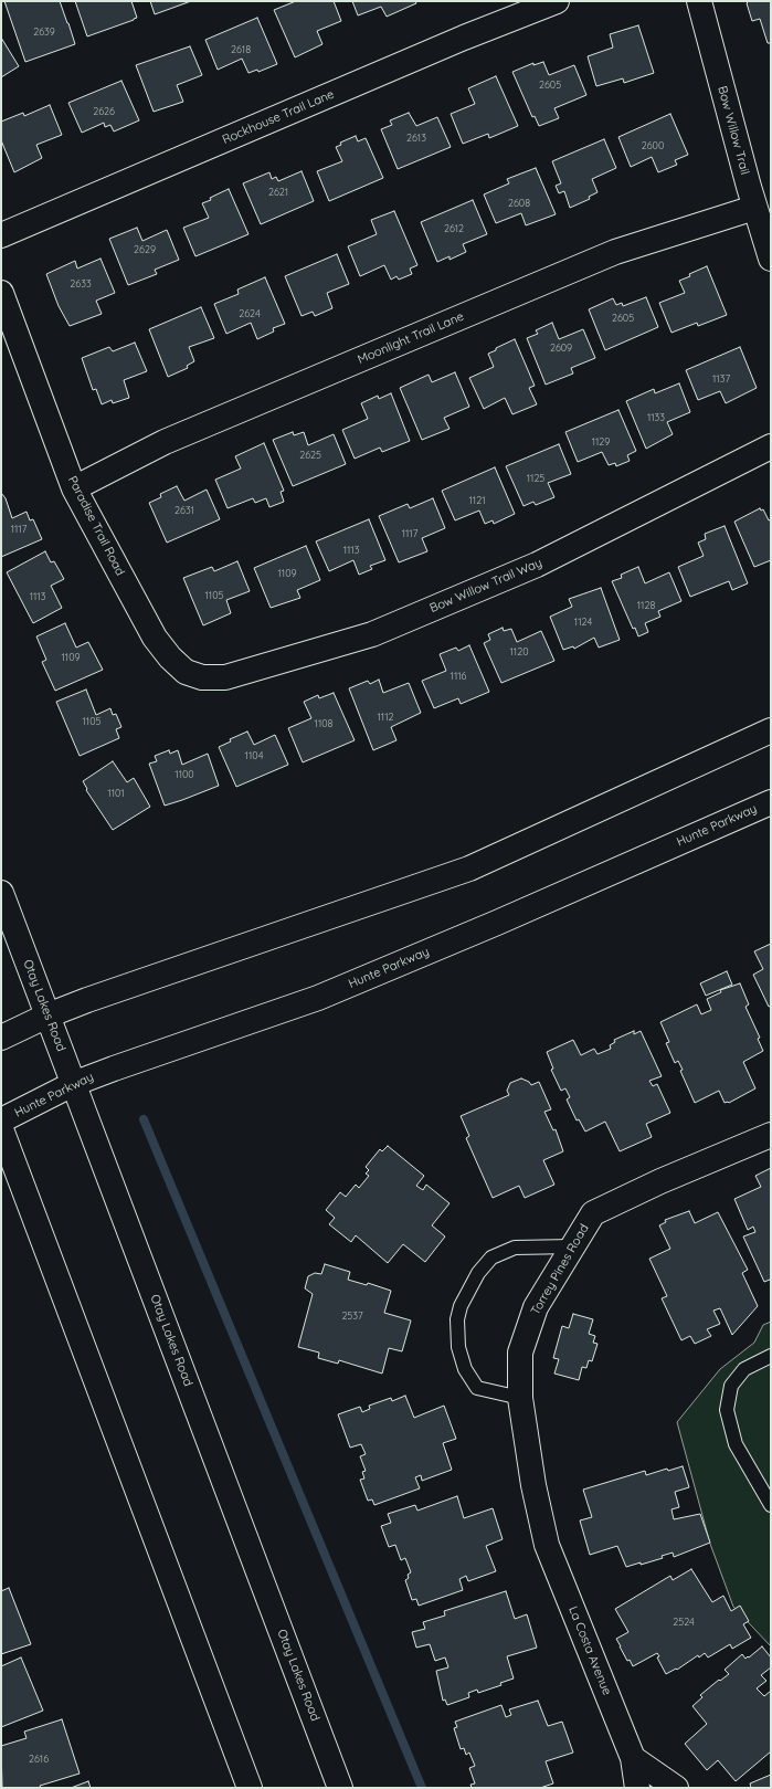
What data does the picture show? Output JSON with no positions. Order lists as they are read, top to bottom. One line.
{"streets":{"street":["Rockhouse Trail Lane","Bow Willow Trail","Moonlight Trail Lane","Paradise Trail Road","Bow Willow Trail Way","Hunte Parkway","Otay Lakes Road","Torrey Pines Road","La Costa Avenue"]},"crossings":[["Bow Willow Trail","Moonlight Trail Lane"],["Moonlight Trail Lane","Paradise Trail Road"],["Paradise Trail Road","Bow Willow Trail Way"],["Hunte Parkway","Otay Lakes Road"],["Torrey Pines Road","La Costa Avenue"]],"house_numbers":["2639","2618","2605","2626","2613","2600","2621","2608","2612","2629","2633","2624","2605","2609","1137","1133","1129","2625","1125","1121","2631","1117","1117","1113","1109","1105","1113","1128","1124","1120","1109","1116","1112","1105","1108","1104","1100","1101","2537","2524","2616"]}
